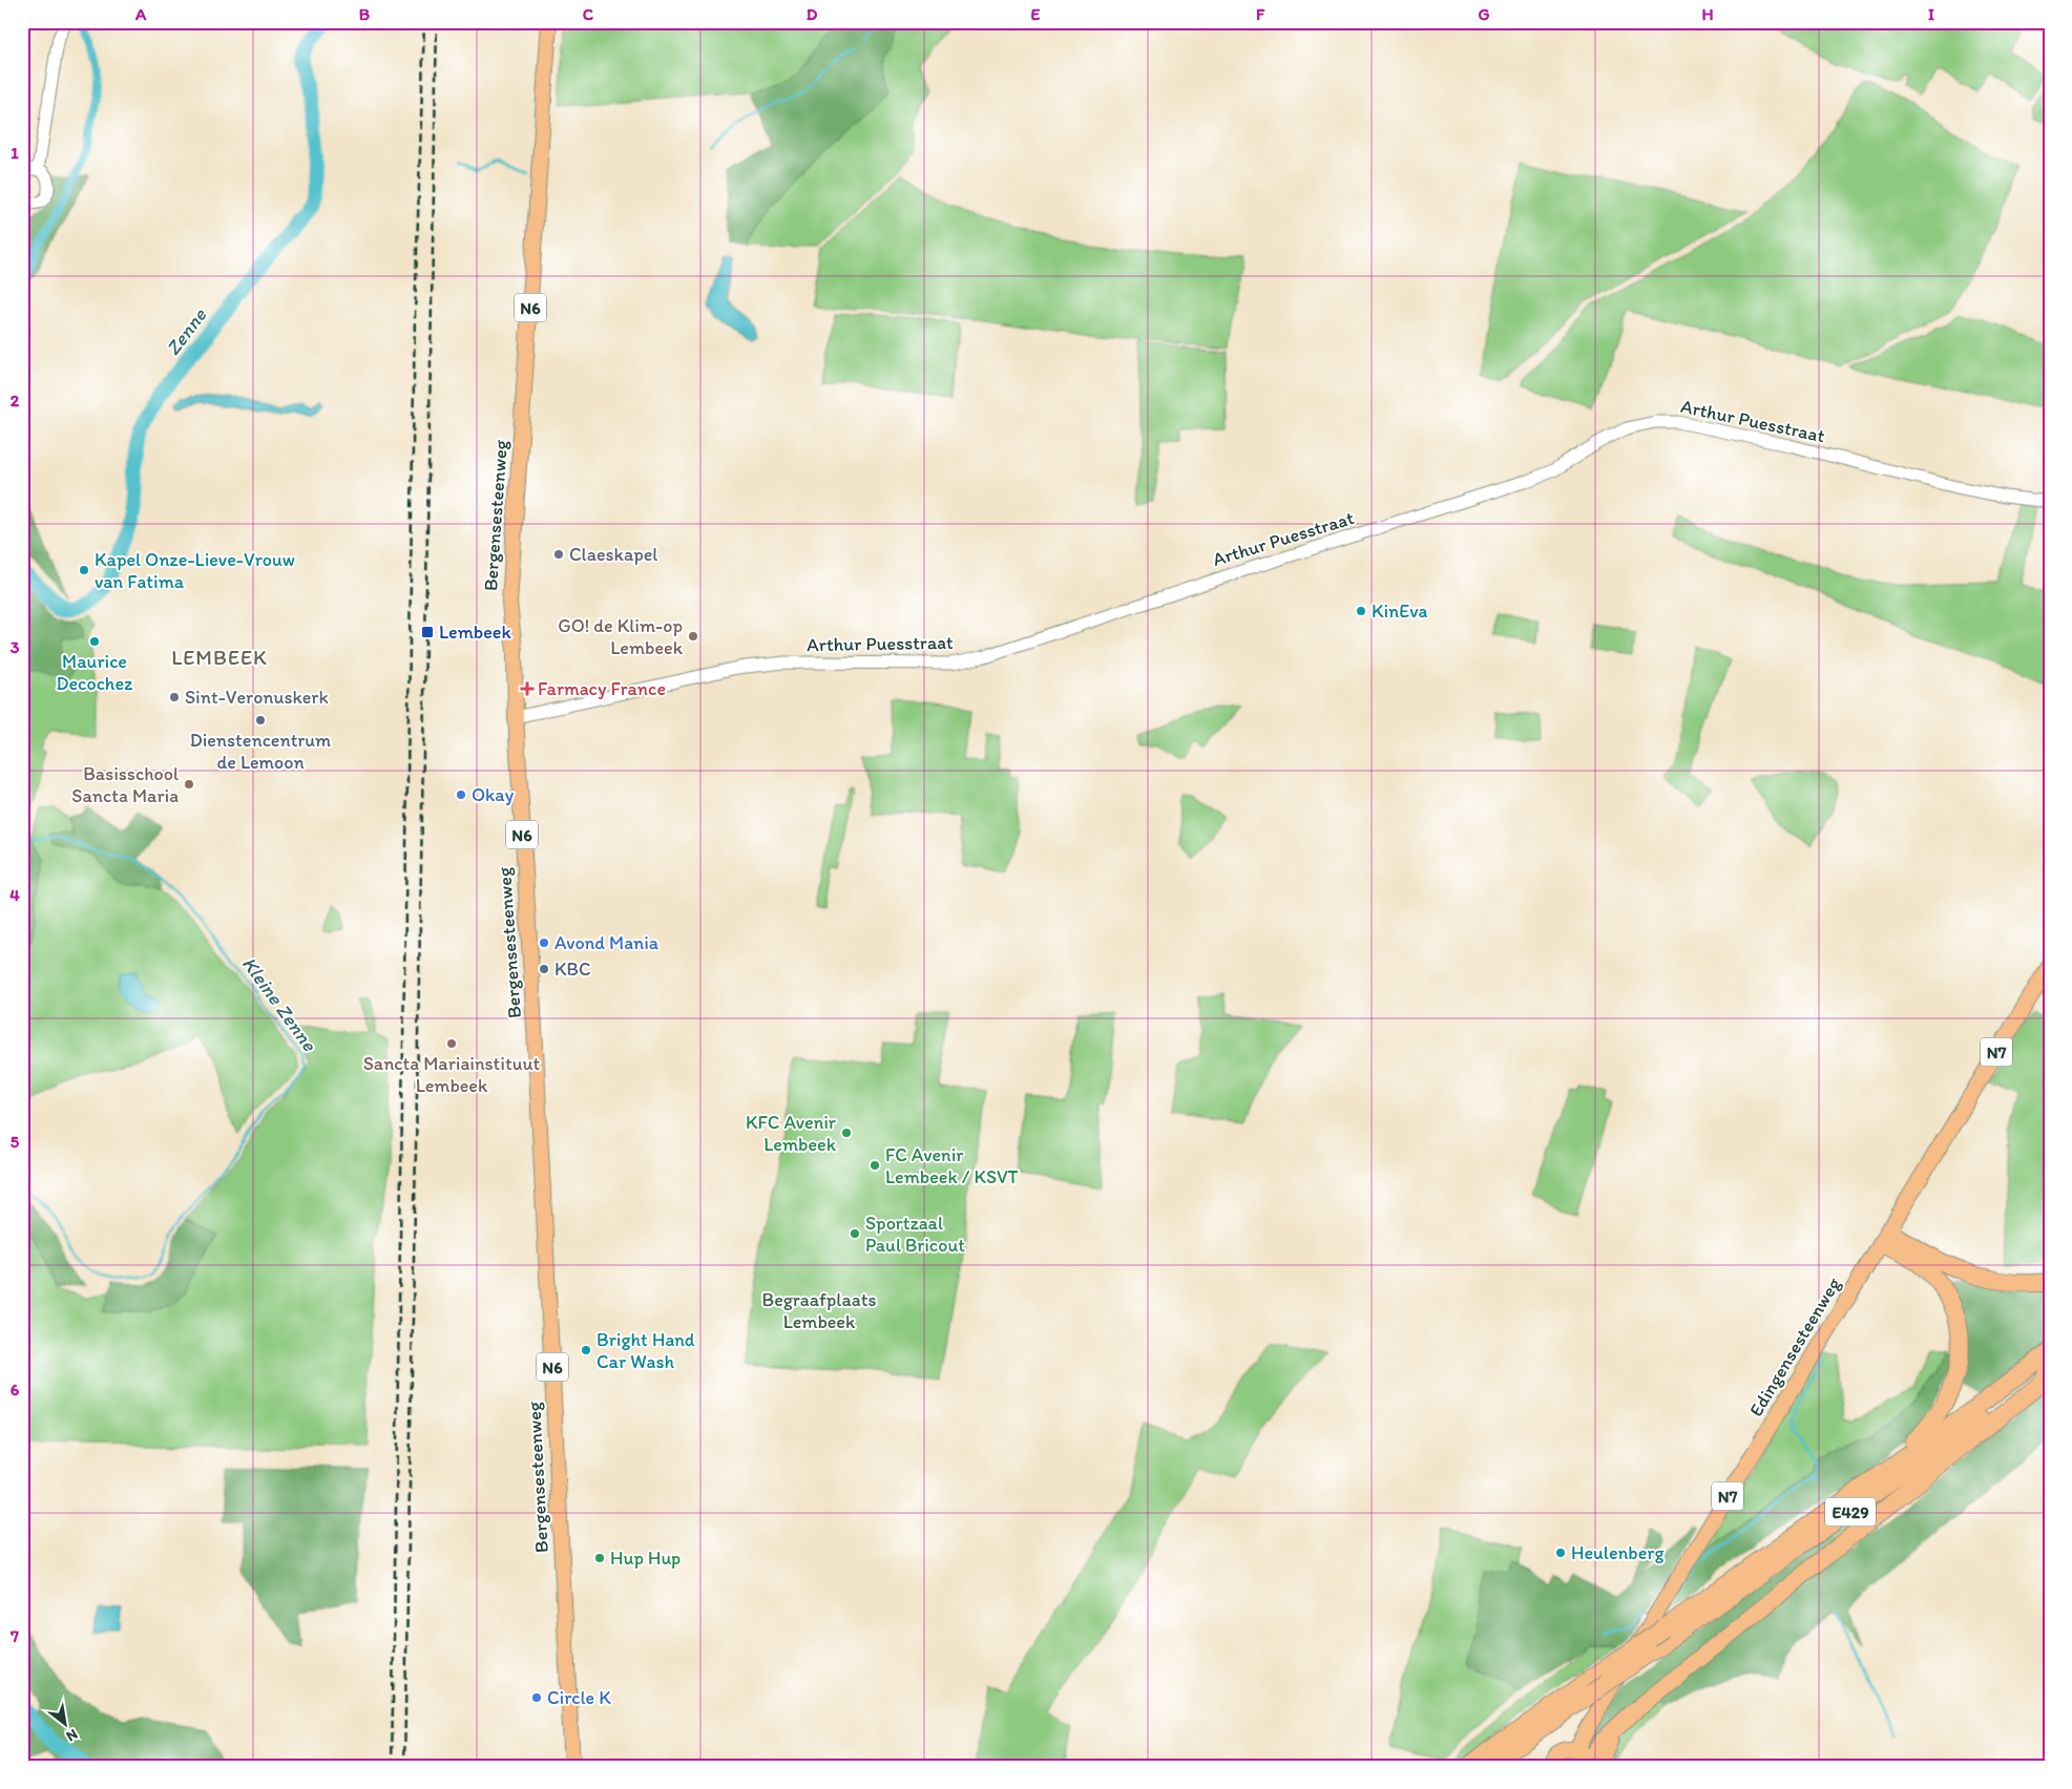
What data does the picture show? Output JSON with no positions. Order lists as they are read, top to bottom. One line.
{"streets":{"highway":["E429"],"main road":["N6","Bergensesteenweg","N7","Edingensesteenweg"],"street":["Arthur Puesstraat"]},"crossings":[["Arthur Puesstraat","Bergensesteenweg"]],"districts":["LEMBEEK"],"water":["Zenne","Kleine Zenne"],"parks":["Begraafplaats Lembeek"],"places":{"other":["Claeskapel","Kapel Onze-Lieve-Vrouw van Fatima","KinEva","GO! de Klim-op Lembeek","Maurice Decochez","Sint-Veronuskerk","Dienstencentrum de Lemoon","Basisschool Sancta Maria","Okay","Avond Mania","KBC","Sancta Mariainstituut Lembeek","KFC Avenir Lembeek","FC Avenir Lembeek / KSVT","Sportzaal Paul Bricout","Bright Hand Car Wash","Heulenberg","Hup Hup","Circle K"],"transit":["Lembeek"],"health":["Farmacy France"]},"north":"bottom right","grid":{"columns":["A","B","C","D","E","F","G","H","I"],"rows":["1","2","3","4","5","6","7"]}}
